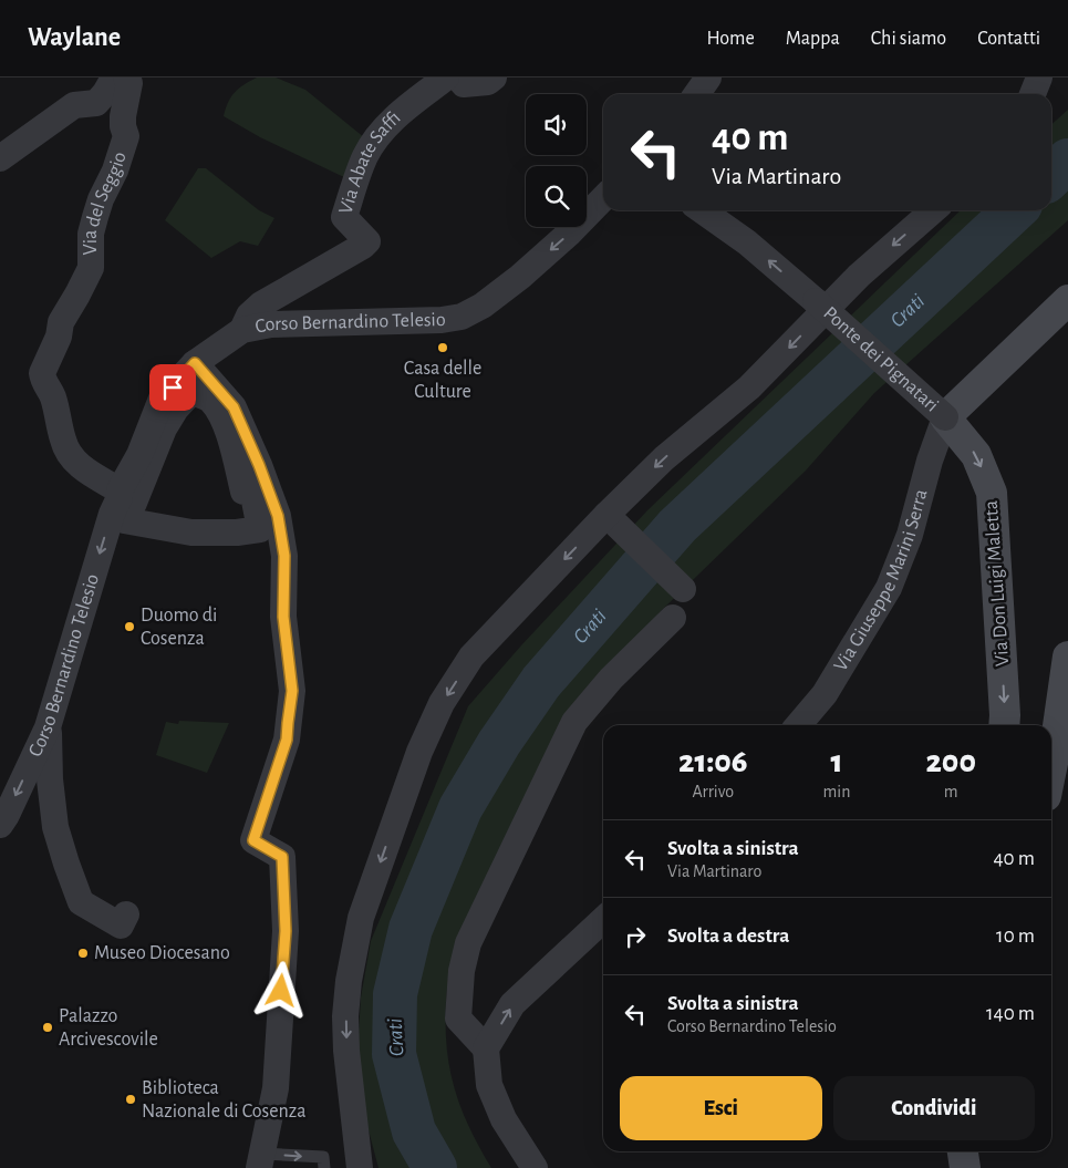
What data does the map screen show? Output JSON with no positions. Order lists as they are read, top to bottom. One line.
{"streets":{"street":["Via Abate Saffi","Via del Seggio","Corso Bernardino Telesio","Ponte dei Pignatari","Via Giuseppe Marini Serra","Via Don Luigi Maletta"]},"crossings":[["Via Abate Saffi","Corso Bernardino Telesio"],["Via del Seggio","Corso Bernardino Telesio"],["Ponte dei Pignatari","Via Giuseppe Marini Serra"],["Ponte dei Pignatari","Via Don Luigi Maletta"],["Via Giuseppe Marini Serra","Via Don Luigi Maletta"]],"one_way":["Corso Bernardino Telesio","Ponte dei Pignatari","Via Don Luigi Maletta"],"water":["Crati"],"places":["Casa delle Culture","Duomo di Cosenza","Museo Diocesano","Palazzo Arcivescovile","Biblioteca Nazionale di Cosenza"],"page":{"header":"Waylane","nav":["Home","Mappa","Chi siamo","Contatti"],"turn":["40 m","Via Martinaro"],"eta":["21:06","Arrivo","1","min","200","m"],"list":[{"name":"Svolta a sinistra","note":"Via Martinaro","value":"40 m"},{"name":"Svolta a destra","value":"10 m"},{"name":"Svolta a sinistra","note":"Corso Bernardino Telesio","value":"140 m"}],"buttons":["Esci","Condividi"]}}
